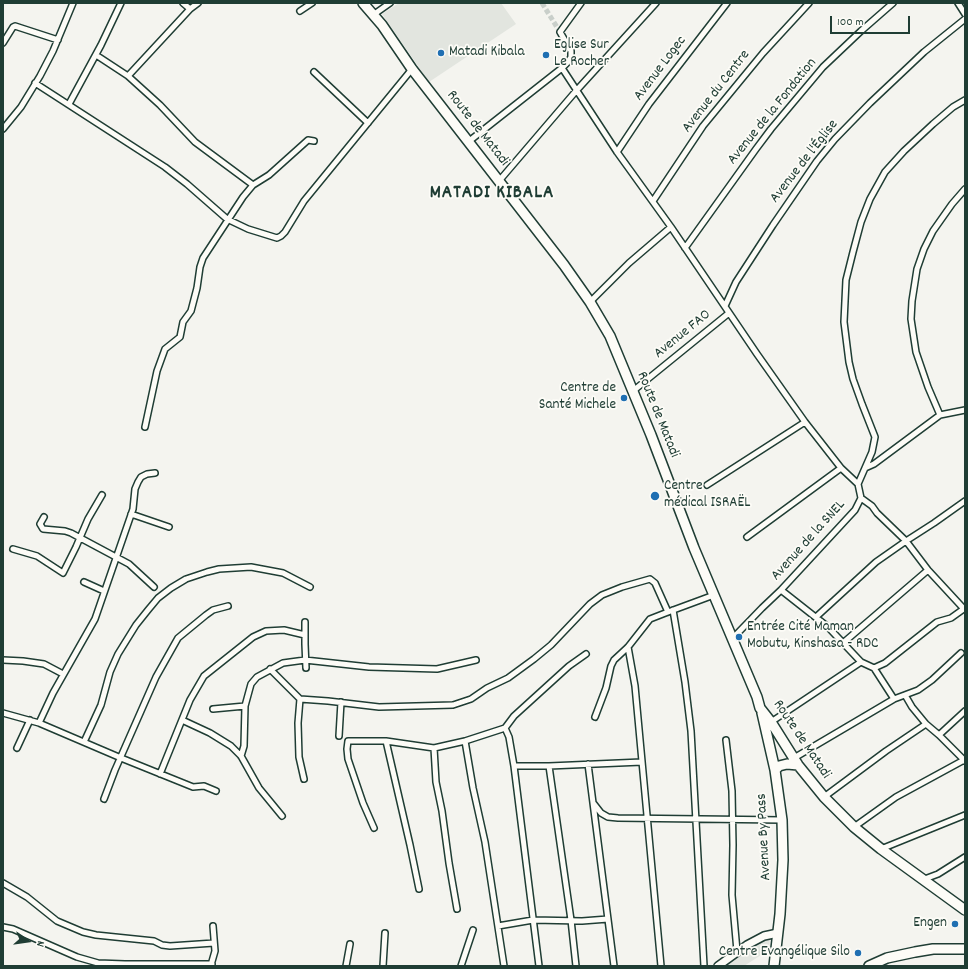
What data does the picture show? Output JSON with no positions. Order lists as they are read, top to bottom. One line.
{"streets":{"highway":["Route de Matadi","Avenue By Pass"],"street":["Avenue Logec","Avenue du Centre","Avenue de la Fondation","Avenue de l'Église","Avenue FAO","Avenue de la SNEL"]},"crossings":[["Route de Matadi","Avenue FAO"],["Route de Matadi","Avenue de la SNEL"],["Route de Matadi","Avenue By Pass"]],"districts":["MATADI KIBALA"],"places":["Matadi Kibala","Eglise Sur Le Rocher","Centre de Santé Michele","Centre médical ISRAËL","Entrée Cité Maman Mobutu, Kinshasa - RDC","Engen","Centre Evangélique Silo"],"scale_bar":"100 m","north":"right"}
